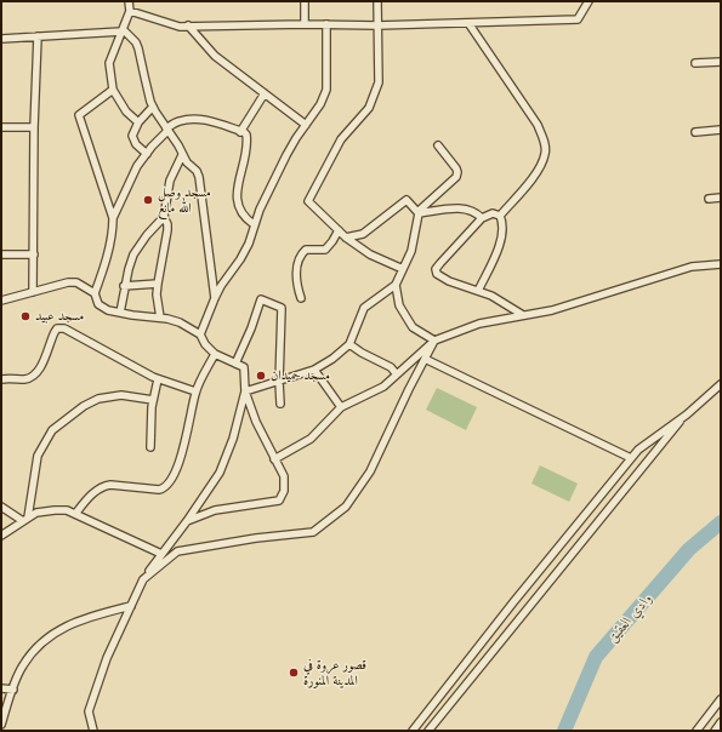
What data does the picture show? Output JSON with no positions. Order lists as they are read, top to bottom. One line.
{"water":["وادي العقيق"],"places":["مسجد وصل الله مانع","مسجد عبيد","مسجد حميدان","قصور عروة في المدينة المنورة"]}
